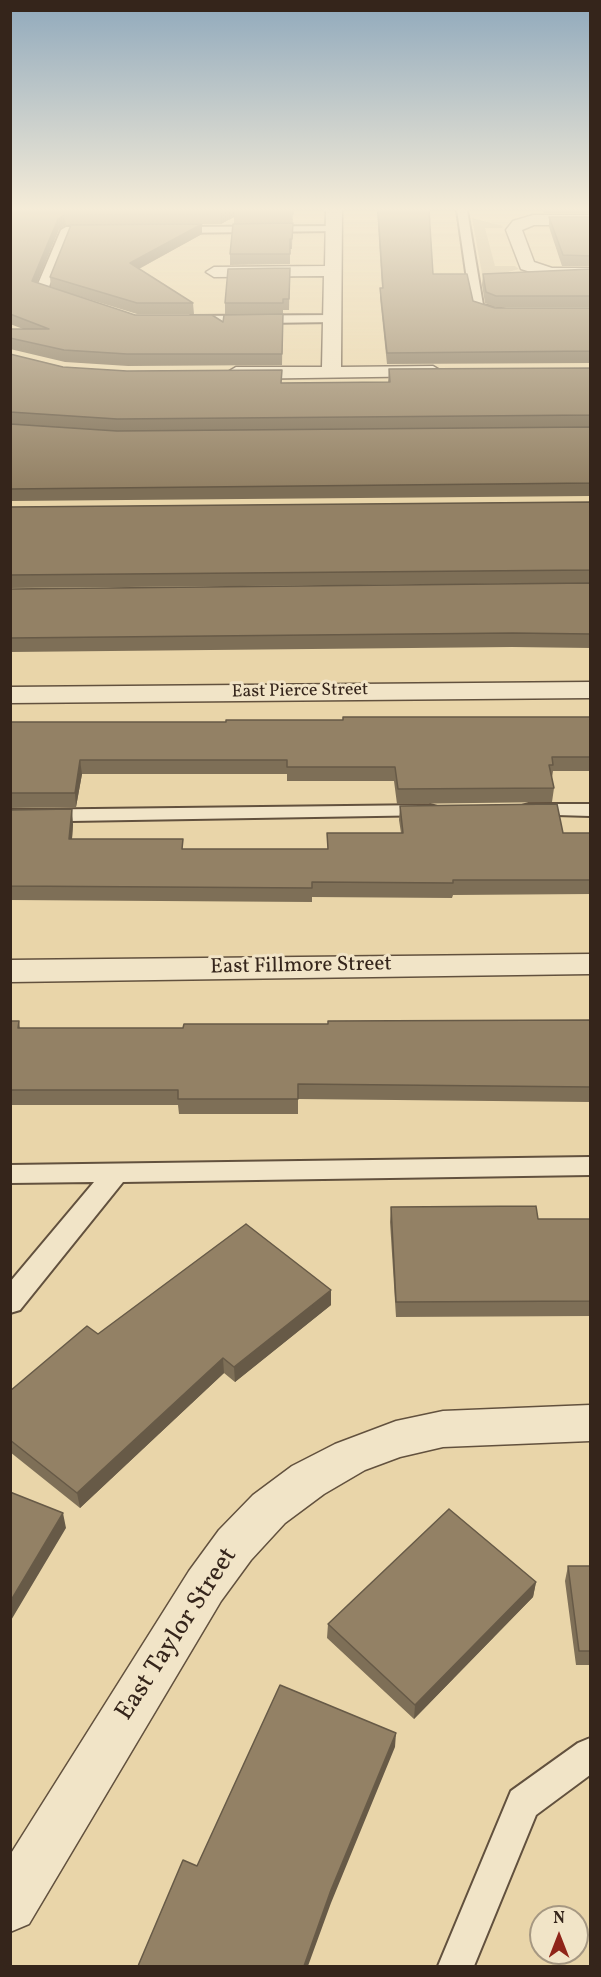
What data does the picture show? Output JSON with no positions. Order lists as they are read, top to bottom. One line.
{"streets":{"street":["East Pierce Street","East Fillmore Street","East Taylor Street"]},"north":"top"}
